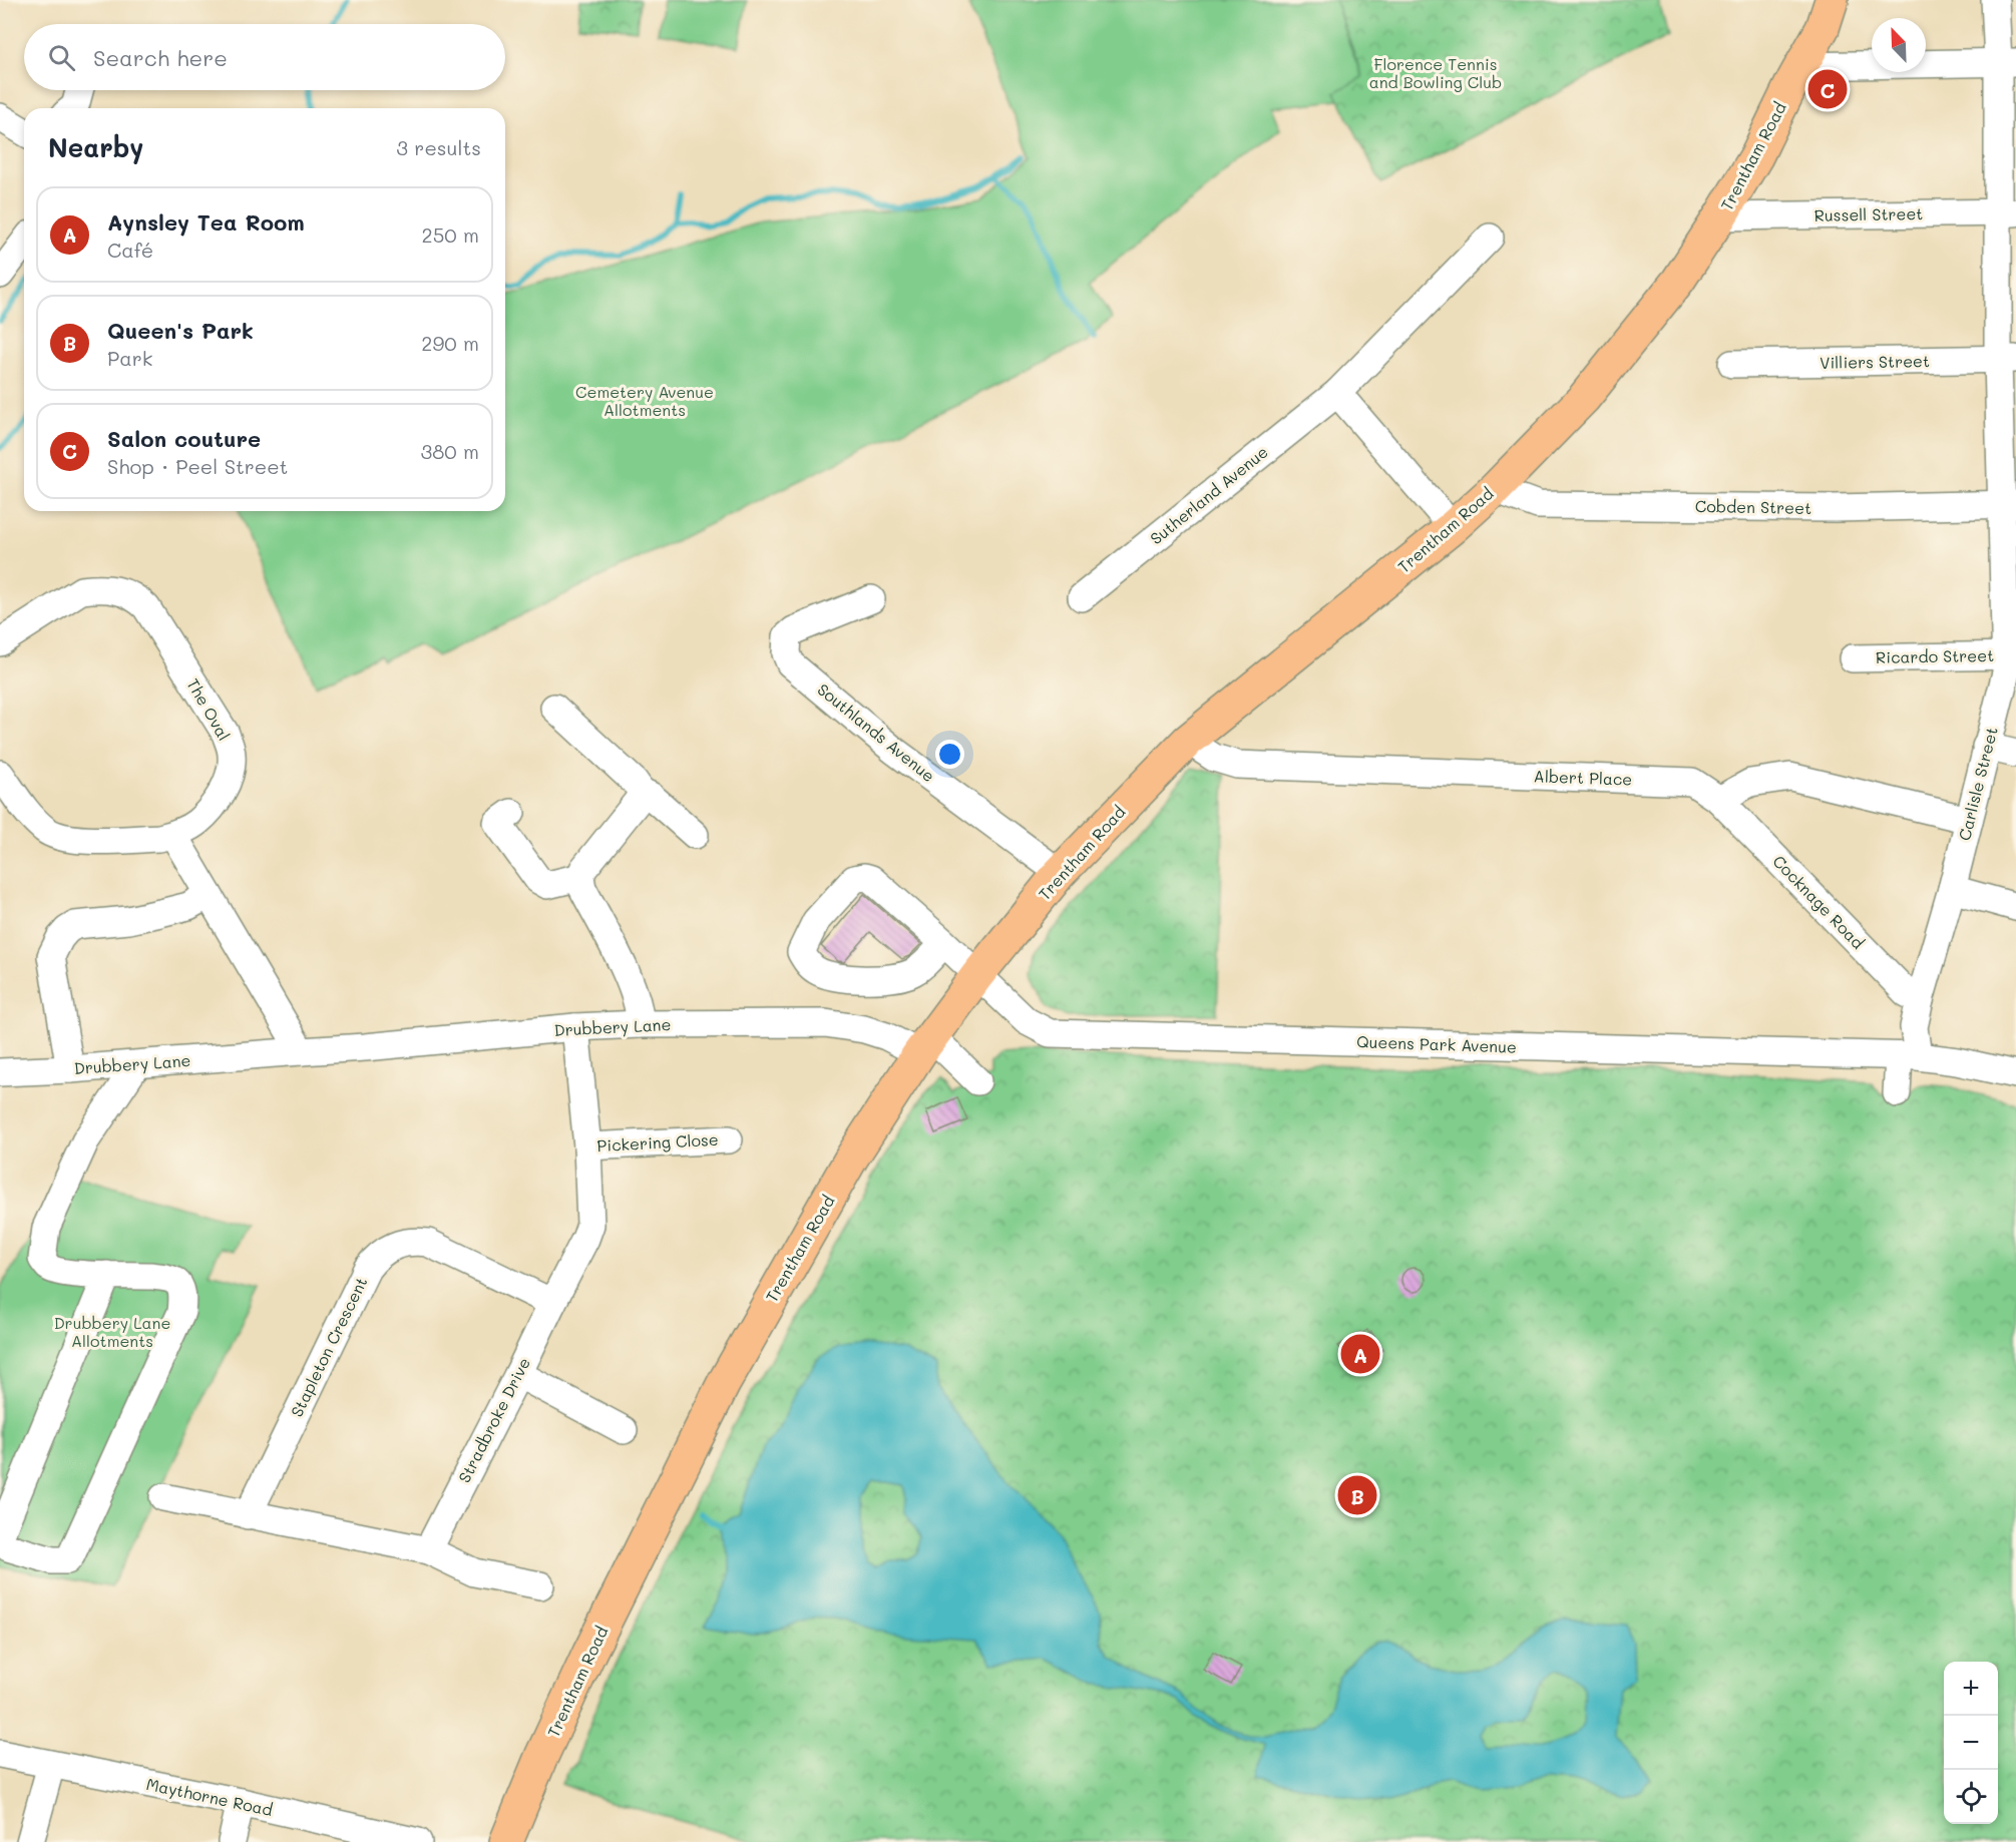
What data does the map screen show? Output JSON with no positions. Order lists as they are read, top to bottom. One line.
{"streets":{"main road":["Trentham Road"],"street":["Russell Street","Villiers Street","Sutherland Avenue","Cobden Street","Ricardo Street","The Oval","Southlands Avenue","Albert Place","Carlisle Street","Cocknage Road","Drubbery Lane","Queens Park Avenue","Pickering Close","Stapleton Crescent","Stradbroke Drive","Maythorne Road"]},"crossings":[["Trentham Road","Russell Street"],["Trentham Road","Cobden Street"],["Trentham Road","Southlands Avenue"],["Trentham Road","Albert Place"],["Trentham Road","Drubbery Lane"],["Trentham Road","Queens Park Avenue"],["Russell Street","Carlisle Street"],["Villiers Street","Carlisle Street"],["Cobden Street","Carlisle Street"],["Ricardo Street","Carlisle Street"],["Albert Place","Cocknage Road"],["Carlisle Street","Cocknage Road"],["Carlisle Street","Queens Park Avenue"],["Drubbery Lane","Stradbroke Drive"],["Pickering Close","Stradbroke Drive"],["Stapleton Crescent","Stradbroke Drive"]],"parks":["Florence Tennis and Bowling Club","Cemetery Avenue Allotments","Drubbery Lane Allotments"],"north":"top left","page":{"search":"Search here","pins":["C","A","B"],"heading":["Nearby","3 results"],"list":[{"mark":"A","name":"Aynsley Tea Room","note":"Café","value":"250 m"},{"mark":"B","name":"Queen's Park","note":"Park","value":"290 m"},{"mark":"C","name":"Salon couture","note":"Shop · Peel Street","value":"380 m"}],"map_buttons":["+","−"]}}
